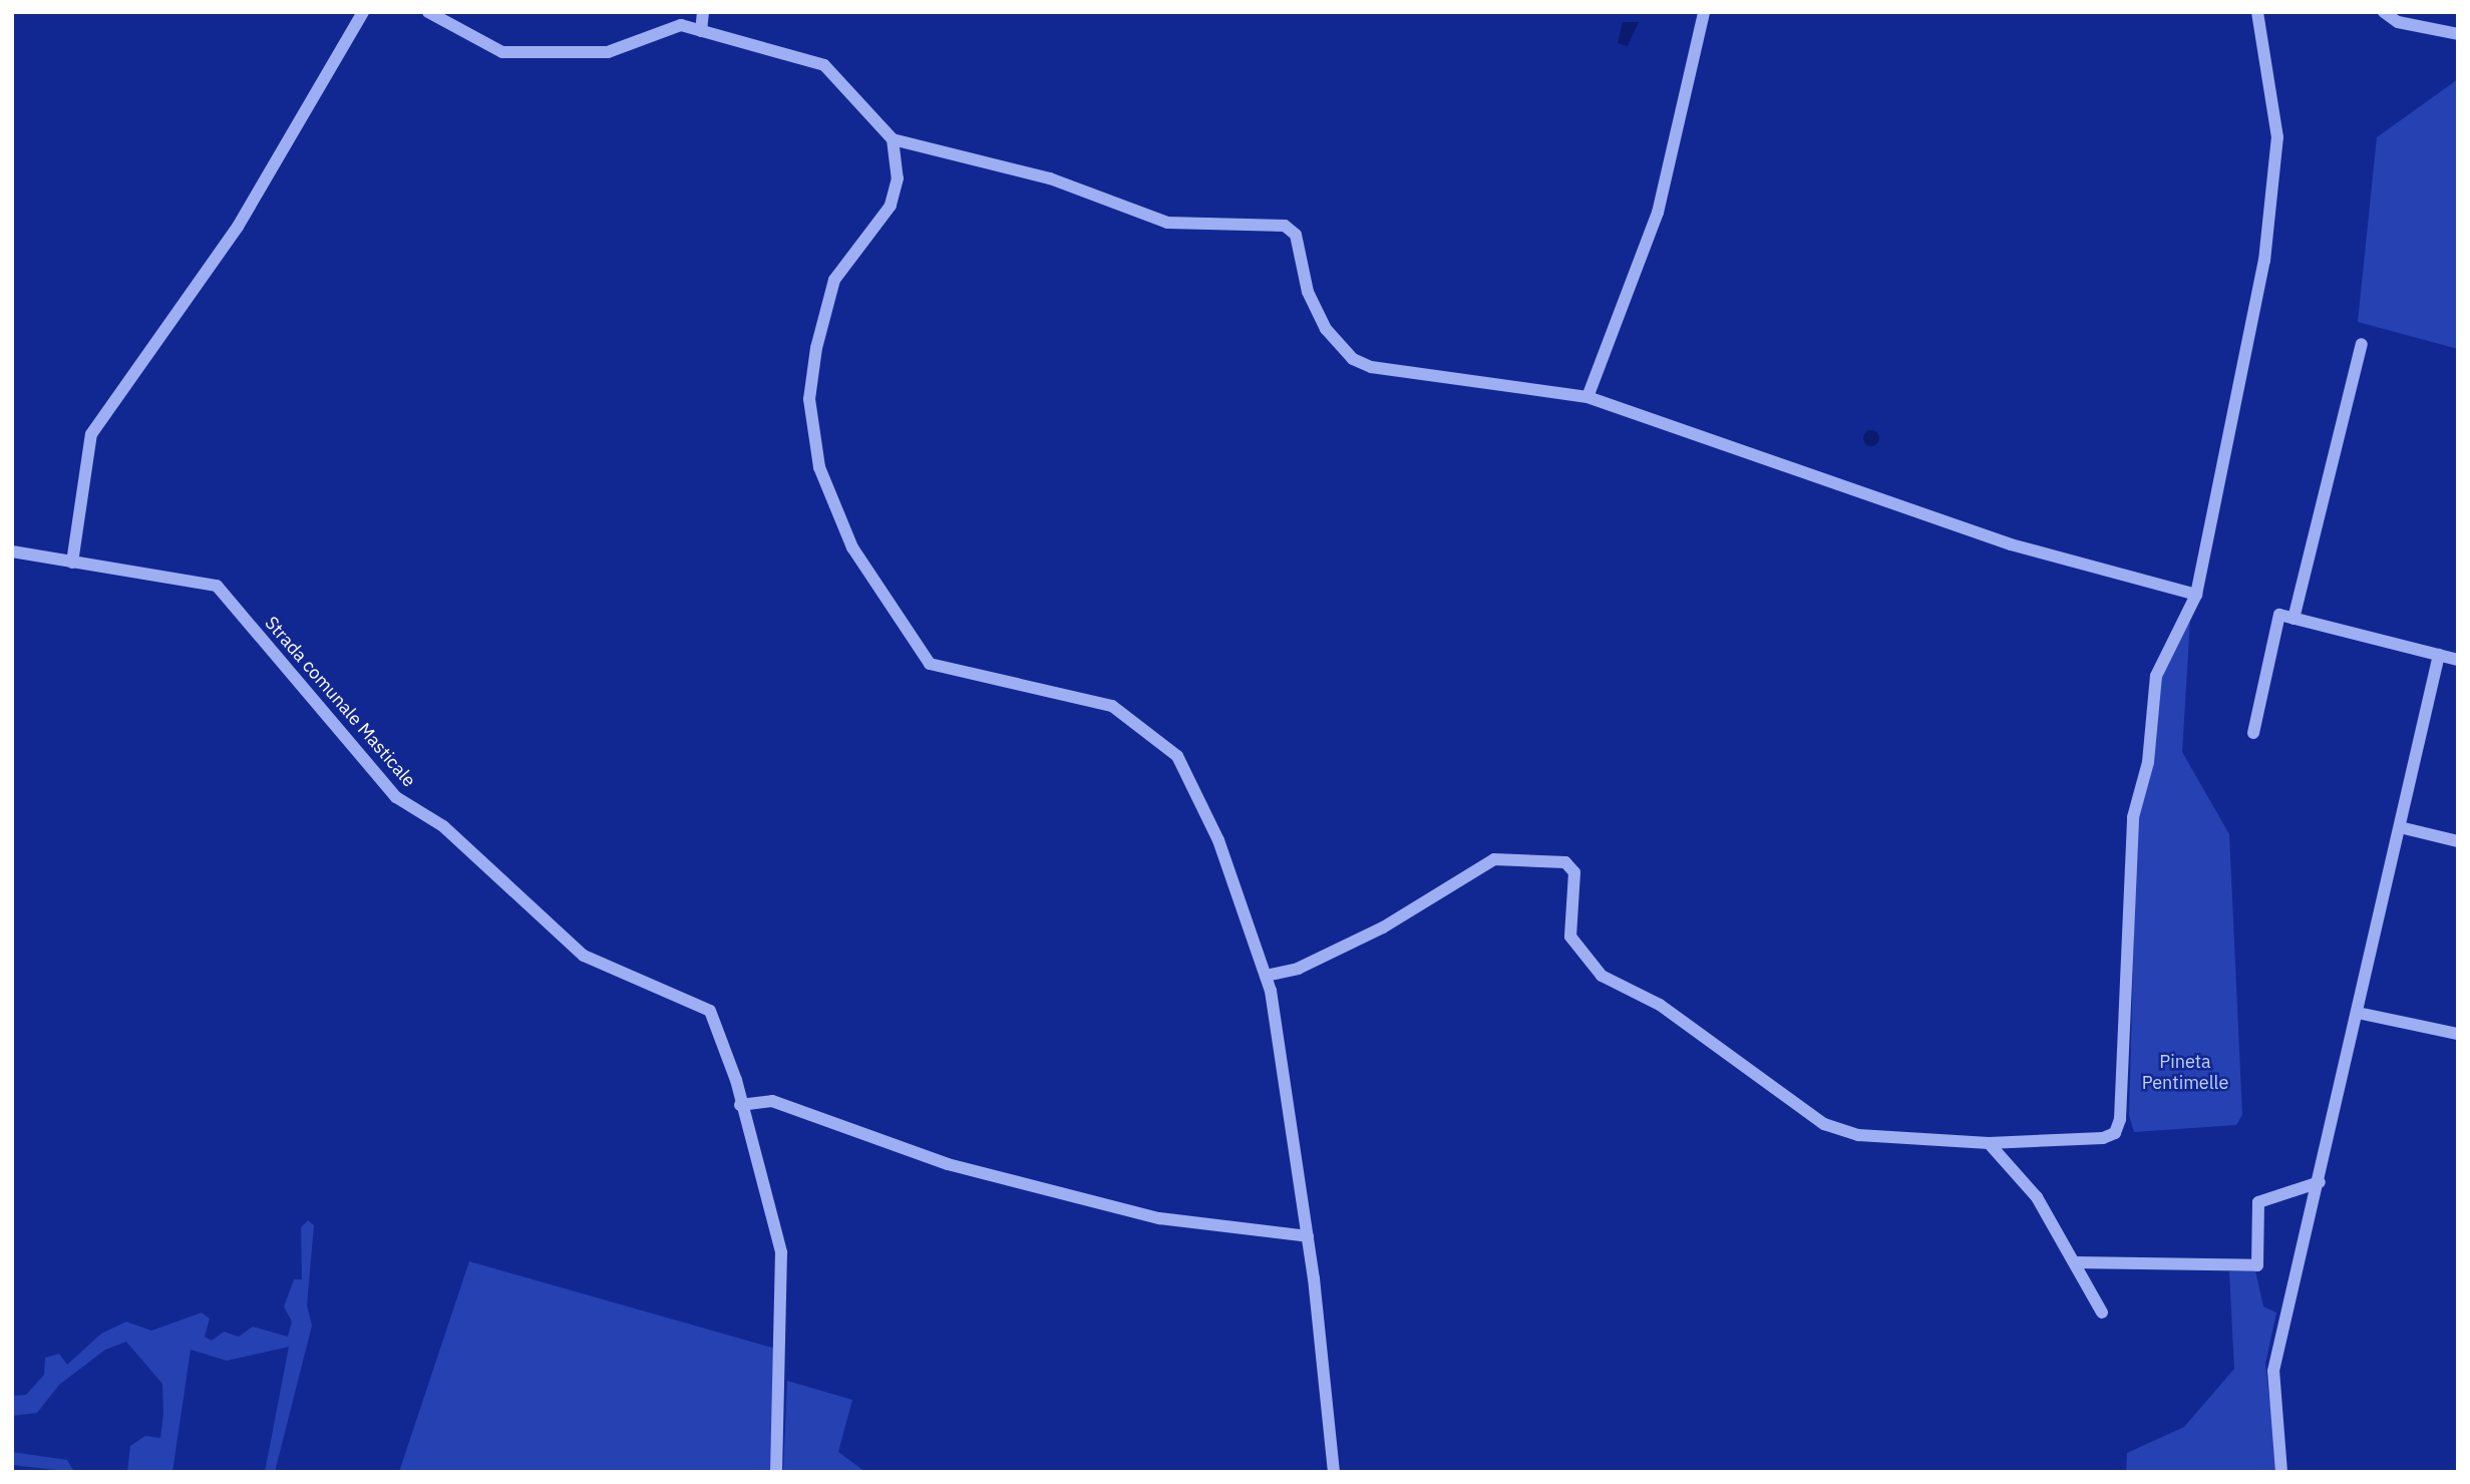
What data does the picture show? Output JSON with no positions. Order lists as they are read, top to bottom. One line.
{"streets":{"street":["Strada comunale Masticale"]},"parks":["Pineta Pentimelle"]}
